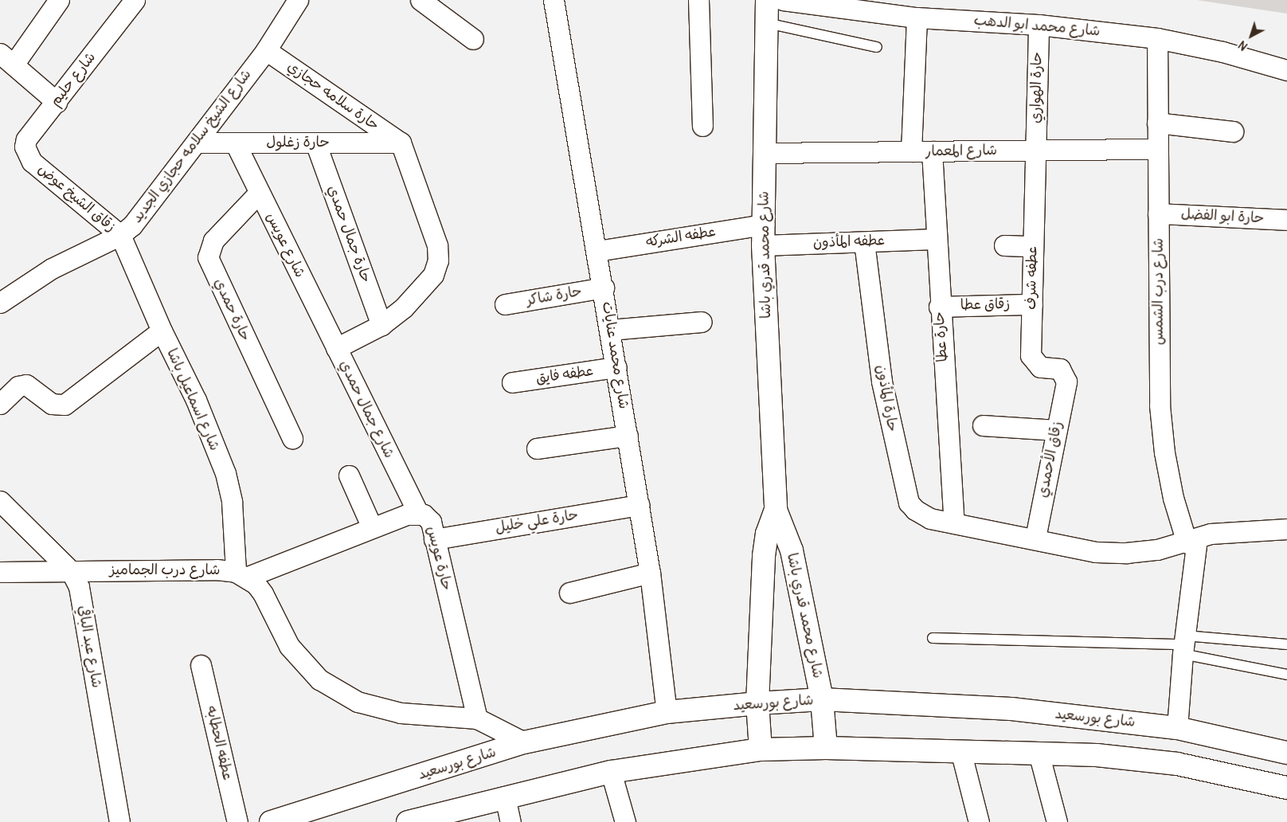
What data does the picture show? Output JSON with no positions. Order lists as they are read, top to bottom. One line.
{"streets":{"main road":["شارع محمد قدري باشا","شارع بورسعيد"],"street":["شارع محمد ابو الدهب","شارع حليم","حارة الهواري","حارة سلامه حجازي","حارة زغلول","شارع الشيخ سلامه حجازي الجديد","شارع المعمار","زقاق الشيخ عوض","حارة ابو الفضل","حارة جمال حمدي","عطفه الشركه","عطفه المأذون","شارع عويس","عطفه شرف","شارع درب الشمس","حارة شاكر","زقاق عطا","حارة حمدي","حارة عطا","شارع محمد عنايات","عطفه فايق","حارة المأذون","شارع اسماعيل باشا","شارع جمال حمدي","زقاق الأحمدي","حارة علي خليل","حارة عويس","شارع درب الجماميز","شارع عبد الباقي","عطفه الحطابه"]},"crossings":[["شارع محمد ابو الدهب","حارة الهواري"],["شارع محمد ابو الدهب","شارع درب الشمس"],["شارع حليم","زقاق الشيخ عوض"],["حارة الهواري","شارع المعمار"],["حارة الهواري","عطفه شرف"],["حارة سلامه حجازي","حارة زغلول"],["حارة سلامه حجازي","شارع الشيخ سلامه حجازي الجديد"],["حارة سلامه حجازي","شارع جمال حمدي"],["حارة زغلول","شارع الشيخ سلامه حجازي الجديد"],["حارة زغلول","حارة جمال حمدي"],["حارة زغلول","شارع عويس"],["حارة زغلول","شارع جمال حمدي"],["شارع الشيخ سلامه حجازي الجديد","زقاق الشيخ عوض"],["شارع الشيخ سلامه حجازي الجديد","شارع اسماعيل باشا"],["شارع المعمار","شارع محمد قدري باشا"],["شارع المعمار","عطفه شرف"],["شارع المعمار","شارع درب الشمس"],["شارع المعمار","حارة عطا"],["زقاق الشيخ عوض","شارع اسماعيل باشا"],["حارة ابو الفضل","شارع درب الشمس"],["حارة جمال حمدي","شارع جمال حمدي"],["عطفه الشركه","عطفه المأذون"],["عطفه الشركه","شارع محمد قدري باشا"],["عطفه الشركه","شارع محمد عنايات"],["عطفه المأذون","شارع محمد قدري باشا"],["عطفه المأذون","حارة عطا"],["عطفه المأذون","حارة المأذون"],["شارع عويس","حارة حمدي"],["شارع عويس","شارع جمال حمدي"],["شارع محمد قدري باشا","شارع بورسعيد"],["عطفه شرف","زقاق عطا"],["عطفه شرف","زقاق الأحمدي"],["حارة شاكر","شارع محمد عنايات"],["زقاق عطا","حارة عطا"],["حارة عطا","حارة المأذون"],["شارع محمد عنايات","عطفه فايق"],["شارع محمد عنايات","حارة علي خليل"],["شارع محمد عنايات","شارع بورسعيد"],["شارع اسماعيل باشا","حارة عويس"],["شارع اسماعيل باشا","شارع درب الجماميز"],["شارع جمال حمدي","حارة عويس"],["حارة علي خليل","حارة عويس"],["حارة عويس","شارع درب الجماميز"],["شارع درب الجماميز","شارع عبد الباقي"]],"north":"bottom left"}
